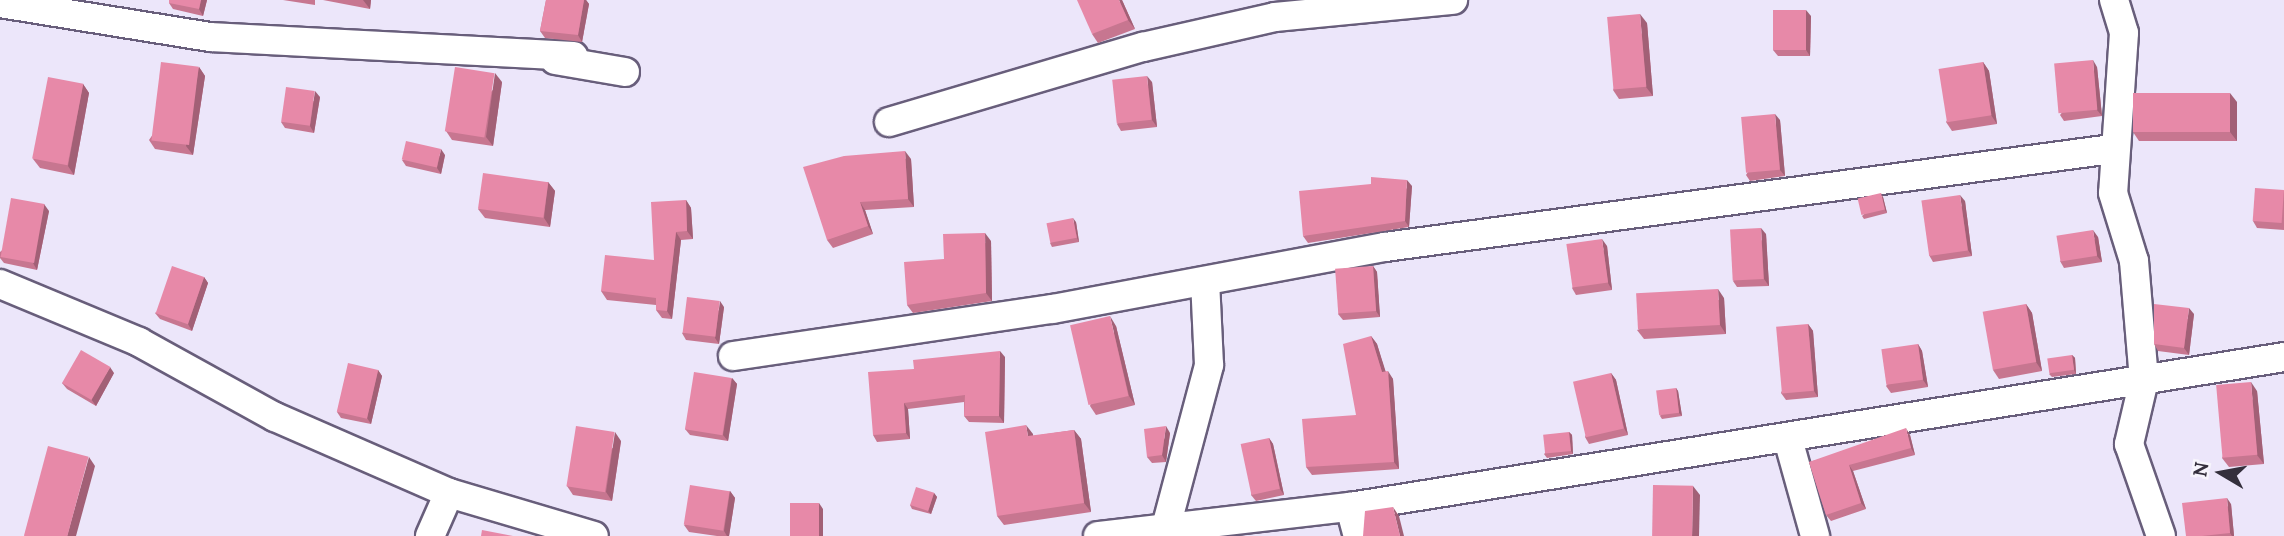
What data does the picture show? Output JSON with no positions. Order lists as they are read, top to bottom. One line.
{"north":"left"}
